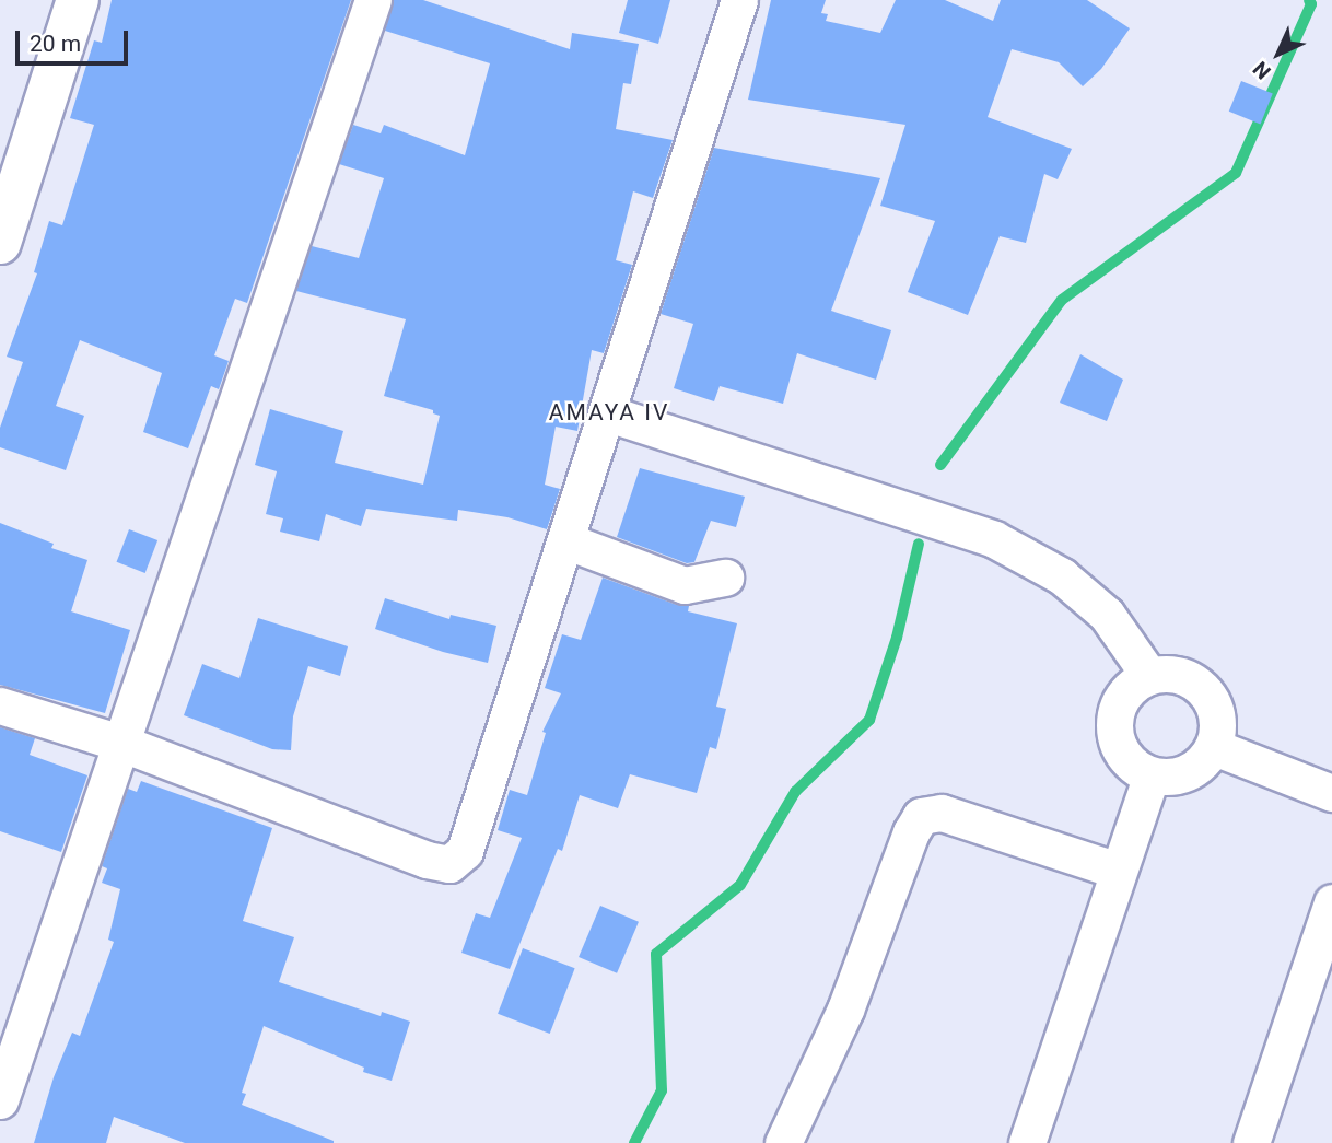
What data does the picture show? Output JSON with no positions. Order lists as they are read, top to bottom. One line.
{"districts":["AMAYA IV"],"scale_bar":"20 m","north":"bottom left"}
